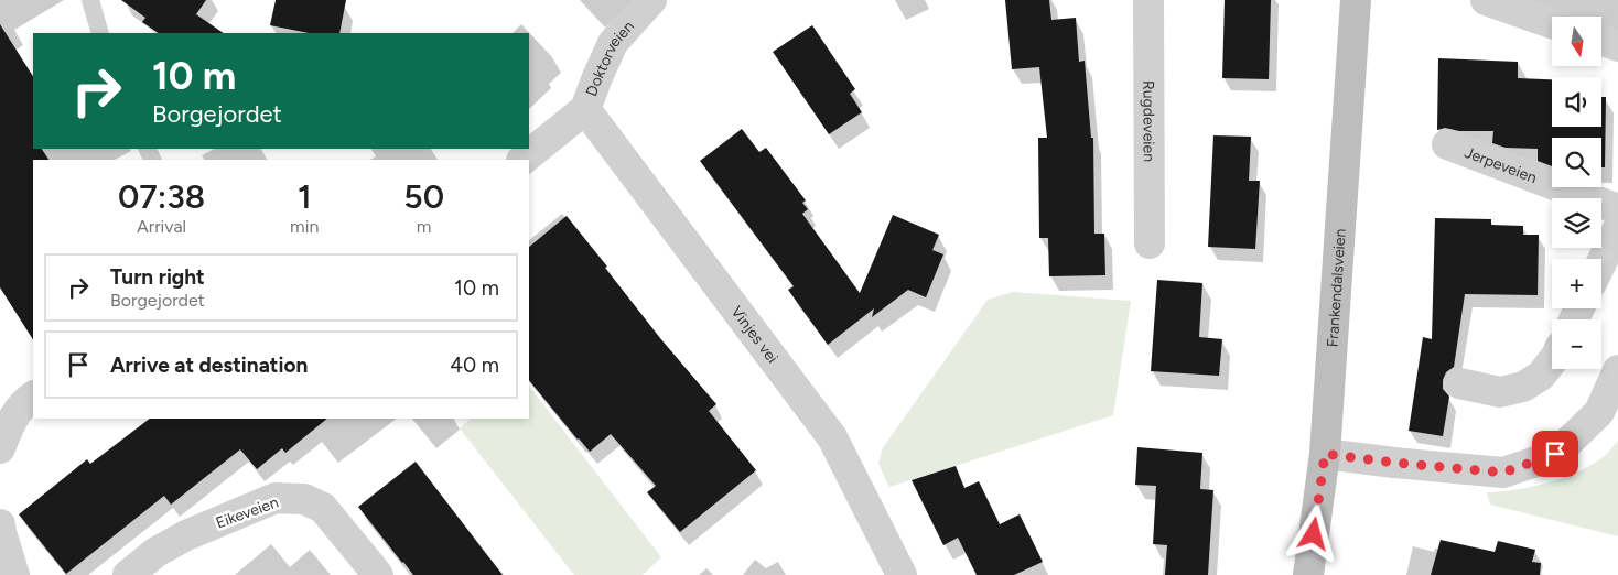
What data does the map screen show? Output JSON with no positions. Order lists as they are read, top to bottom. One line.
{"streets":{"main road":["Frankendalsveien"],"street":["Doktorveien","Rugdeveien","Jerpeveien","Vinjes vei","Eikeveien"]},"crossings":[["Doktorveien","Vinjes vei"]],"north":"bottom","page":{"map_buttons":["+","−"],"turn":["10 m","Borgejordet"],"eta":["07:38","Arrival","1","min","50","m"],"list":[{"name":"Turn right","note":"Borgejordet","value":"10 m"},{"name":"Arrive at destination","value":"40 m"}]}}
